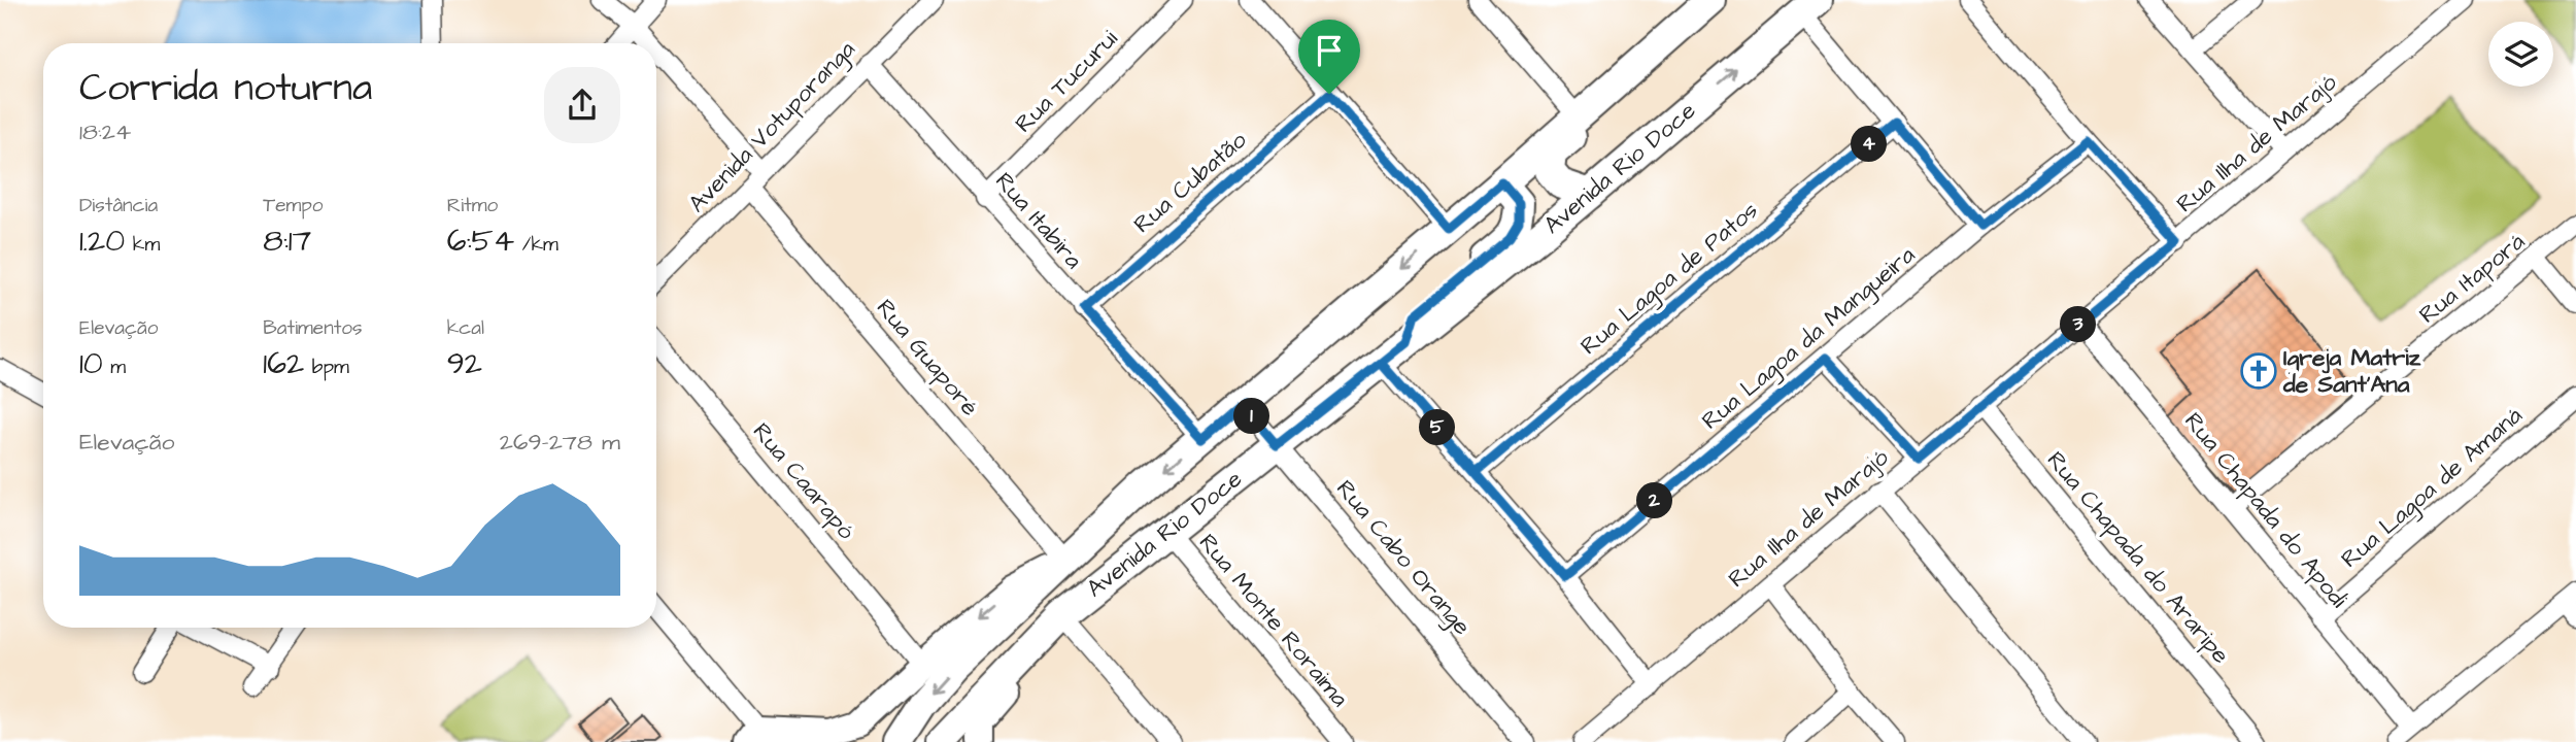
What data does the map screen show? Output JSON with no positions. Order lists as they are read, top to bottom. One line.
{"streets":{"main road":["Avenida Rio Doce"],"street":["Rua Tucurui","Avenida Votuporanga","Rua Ilha de Marajó","Rua Cubatão","Rua Itabira","Rua Lagoa de Patos","Rua Itaporá","Rua Lagoa da Mangueira","Rua Guaporé","Rua Caarapó","Rua Lagoa de Amaná","Rua Chapada do Apodi","Rua Cabo Orange","Rua Chapada do Araripe","Rua Monte Roraima"]},"crossings":[["Rua Tucurui","Rua Itabira"],["Avenida Votuporanga","Rua Itabira"],["Avenida Votuporanga","Rua Guaporé"],["Rua Ilha de Marajó","Rua Chapada do Apodi"],["Rua Ilha de Marajó","Rua Chapada do Araripe"],["Avenida Rio Doce","Rua Itabira"],["Avenida Rio Doce","Rua Guaporé"],["Avenida Rio Doce","Rua Cabo Orange"],["Avenida Rio Doce","Rua Monte Roraima"],["Rua Cubatão","Rua Itabira"],["Rua Itaporá","Rua Chapada do Apodi"],["Rua Lagoa de Amaná","Rua Chapada do Apodi"]],"places":{"church":["Igreja Matriz de Sant'Ana"]},"page":{"heading":["Corrida noturna","18:24"],"pins":["4","3","1","5","2"],"stats":[["Distância","1.20 km"],["Tempo","8:17"],["Ritmo","6:54 /km"],["Elevação","10 m"],["Batimentos","162 bpm"],["kcal","92"]],"chart":["Elevação","269–278 m"]}}
